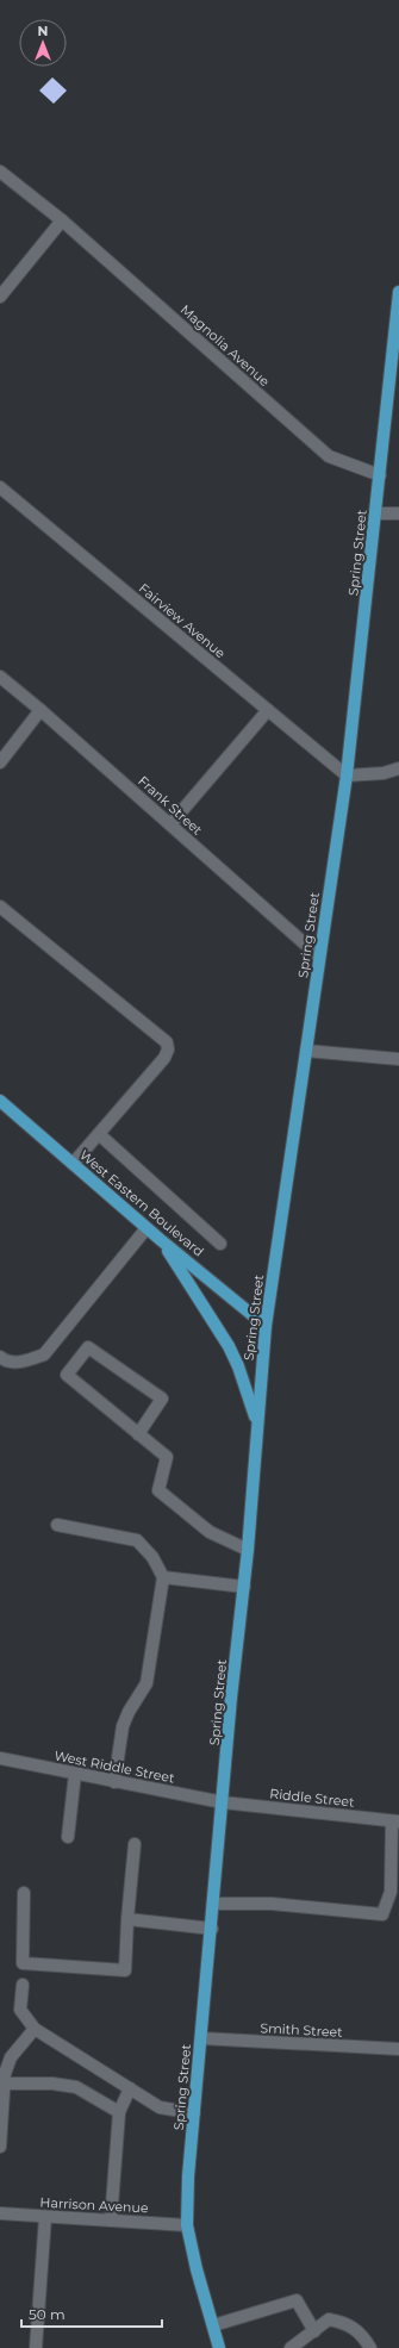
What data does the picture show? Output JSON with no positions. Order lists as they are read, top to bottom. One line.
{"streets":{"main road":["Spring Street","West Eastern Boulevard"],"street":["Magnolia Avenue","Fairview Avenue","Frank Street","West Riddle Street","Riddle Street","Smith Street","Harrison Avenue"]},"crossings":[["Magnolia Avenue","Spring Street"],["Spring Street","Fairview Avenue"],["Spring Street","Frank Street"],["Spring Street","West Eastern Boulevard"],["Spring Street","West Riddle Street"],["Spring Street","Riddle Street"],["Spring Street","Smith Street"],["Spring Street","Harrison Avenue"],["West Riddle Street","Riddle Street"]],"scale_bar":"50 m","north":"top"}
